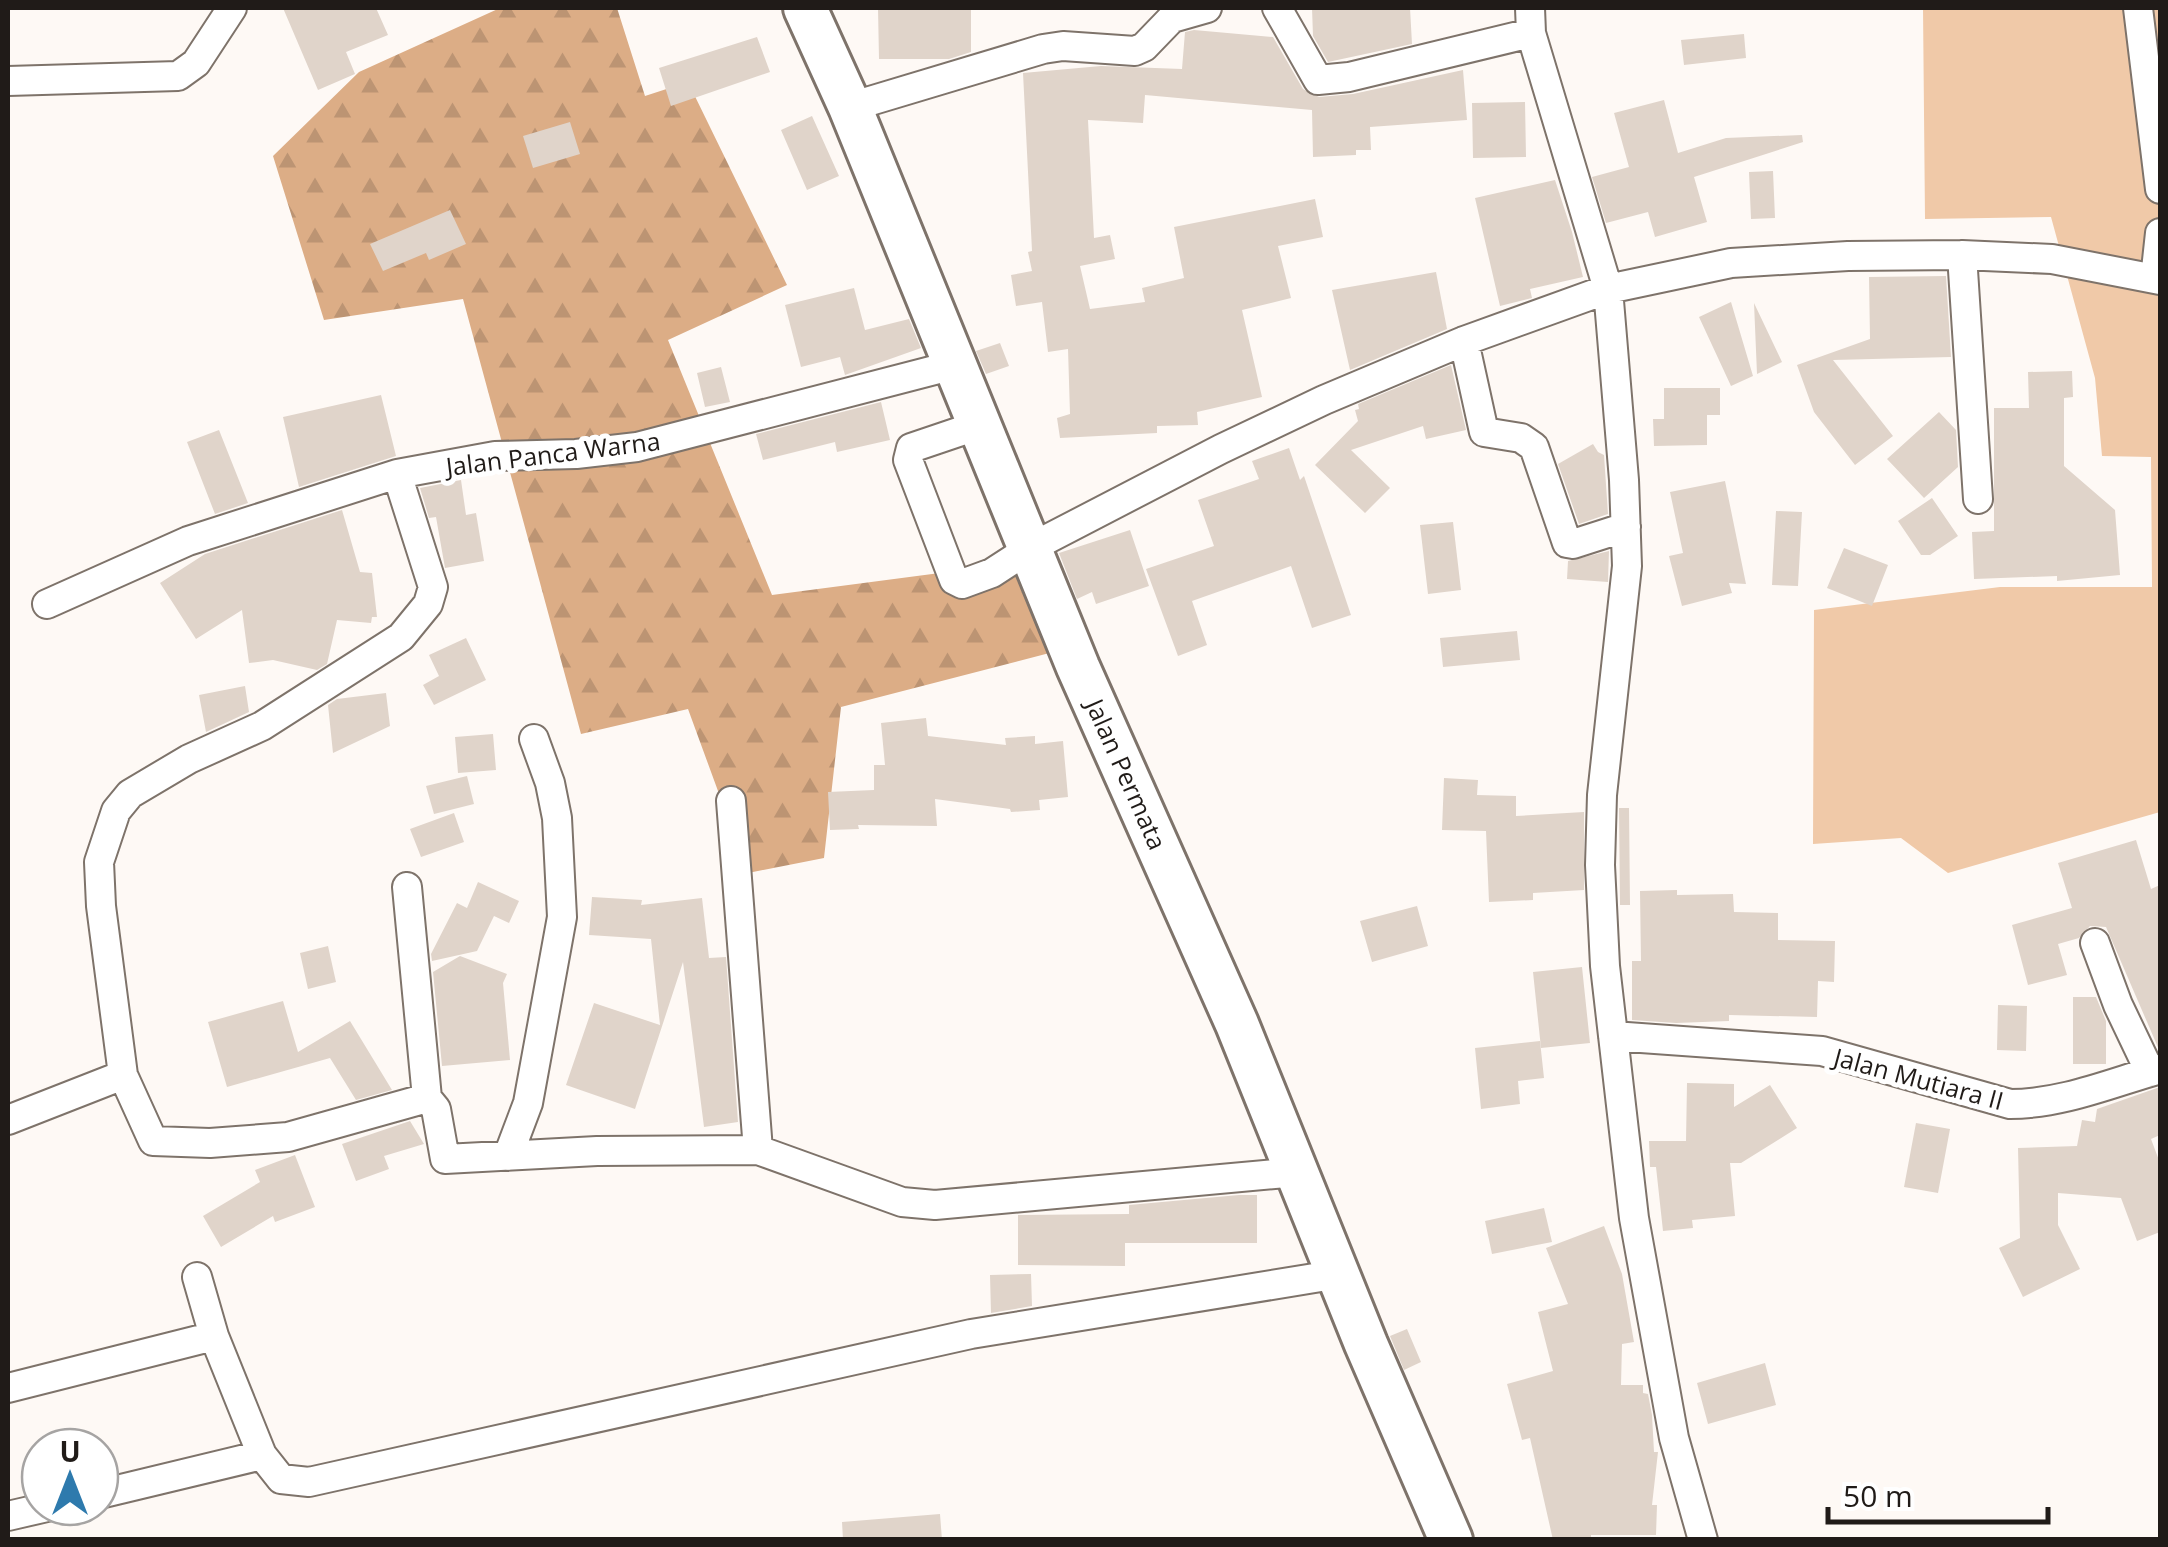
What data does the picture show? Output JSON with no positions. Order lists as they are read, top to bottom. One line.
{"streets":{"main road":["Jalan Permata"],"street":["Jalan Panca Warna","Jalan Mutiara II"]},"crossings":[["Jalan Panca Warna","Jalan Permata"]],"scale_bar":"50 m","north":"top"}
